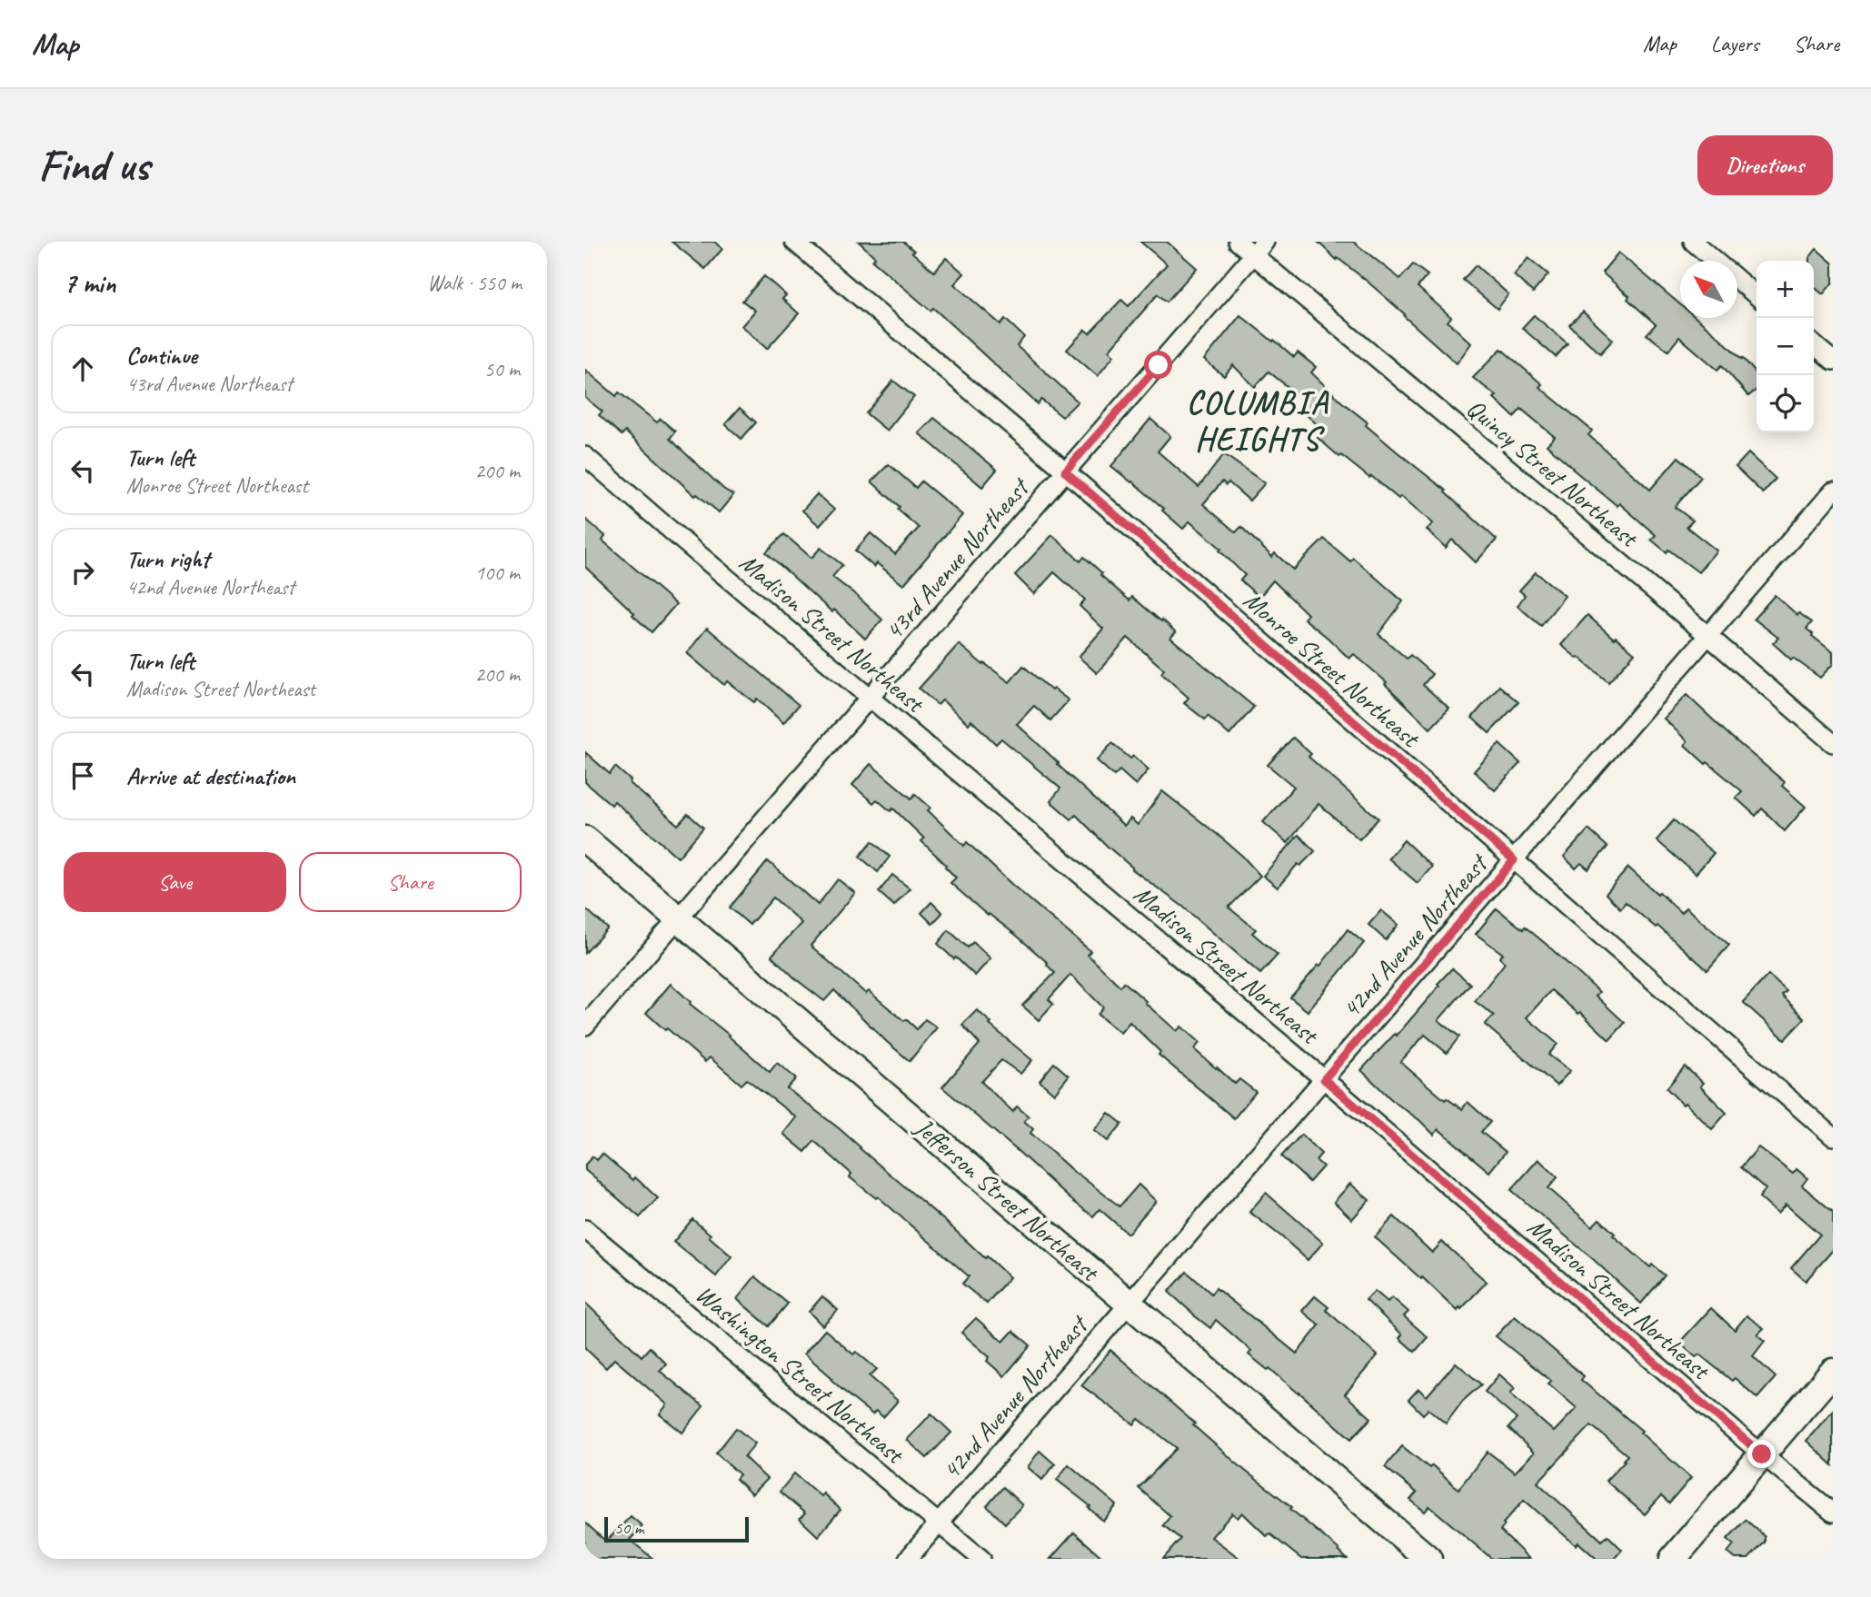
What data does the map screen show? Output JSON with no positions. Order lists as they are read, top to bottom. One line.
{"streets":{"street":["Quincy Street Northeast","43rd Avenue Northeast","Madison Street Northeast","Monroe Street Northeast","42nd Avenue Northeast","Jefferson Street Northeast","Washington Street Northeast"]},"crossings":[["Quincy Street Northeast","43rd Avenue Northeast"],["Quincy Street Northeast","42nd Avenue Northeast"],["43rd Avenue Northeast","Madison Street Northeast"],["43rd Avenue Northeast","Monroe Street Northeast"],["43rd Avenue Northeast","Jefferson Street Northeast"],["Madison Street Northeast","42nd Avenue Northeast"],["Monroe Street Northeast","42nd Avenue Northeast"],["42nd Avenue Northeast","Jefferson Street Northeast"],["42nd Avenue Northeast","Washington Street Northeast"]],"districts":["COLUMBIA HEIGHTS"],"scale_bar":"50 m","north":"top left","page":{"header":"Map","nav":["Map","Layers","Share"],"buttons":["Directions",["Save","Share"]],"title":"Find us","heading":["7 min","Walk · 550 m"],"map_buttons":["+","−"],"list":[["Continue","43rd Avenue Northeast","50 m"],["Turn left","Monroe Street Northeast","200 m"],["Turn right","42nd Avenue Northeast","100 m"],["Turn left","Madison Street Northeast","200 m"],"Arrive at destination"],"scale":"50 m"}}
